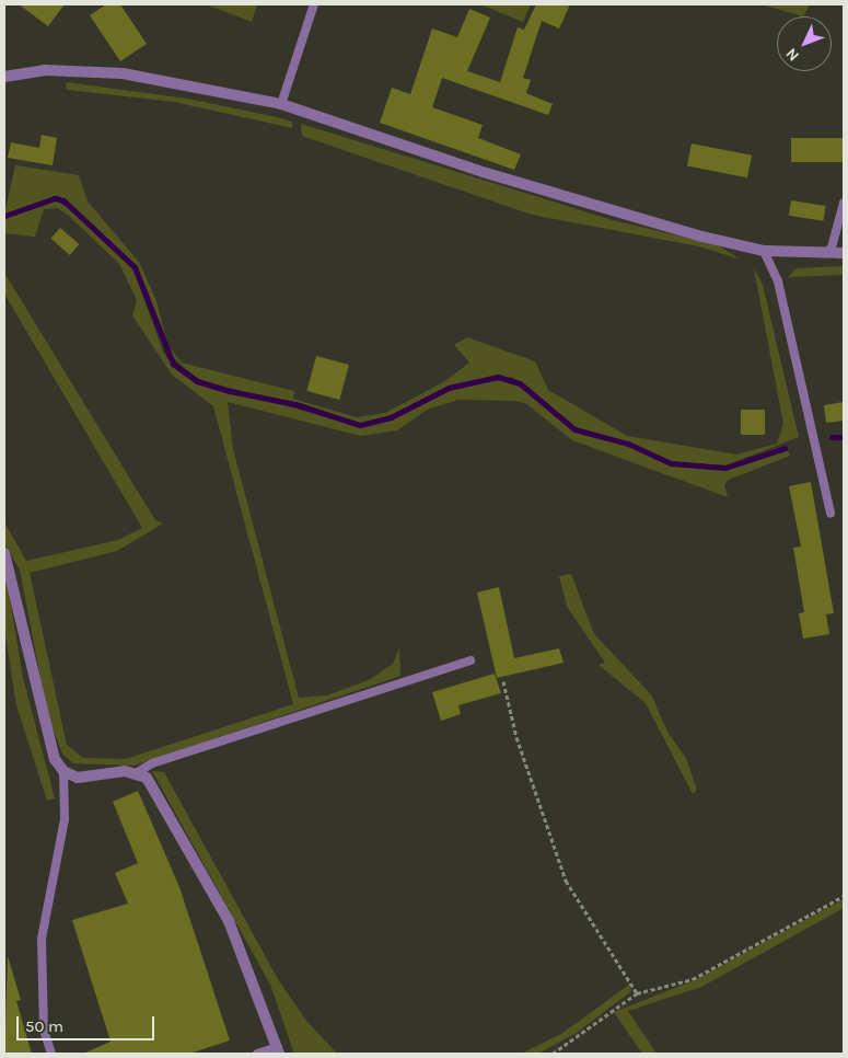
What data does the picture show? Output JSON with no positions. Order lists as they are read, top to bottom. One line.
{"scale_bar":"50 m","north":"bottom left"}
